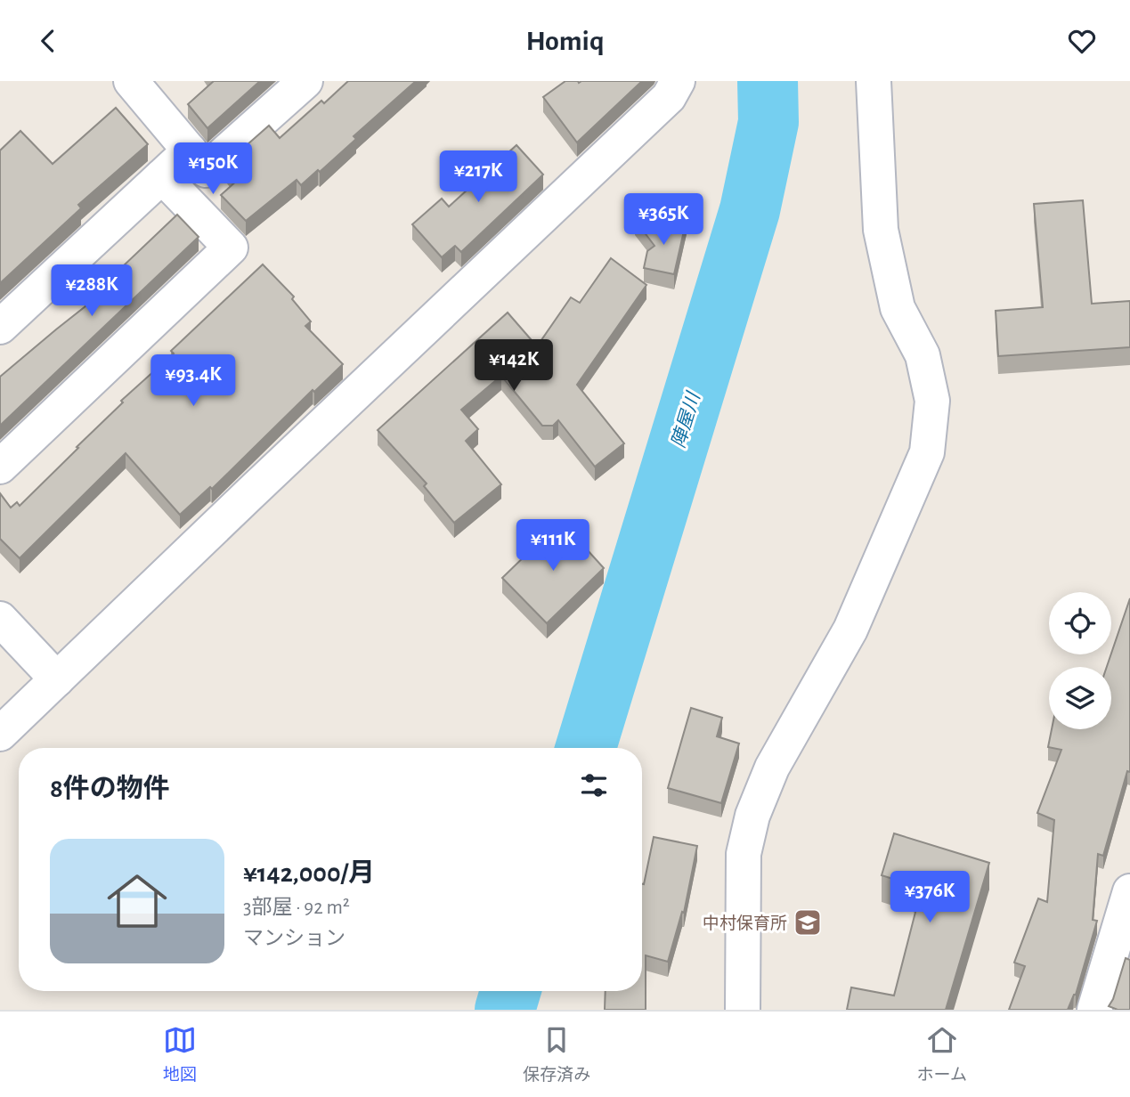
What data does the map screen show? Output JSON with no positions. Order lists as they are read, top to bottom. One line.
{"water":["陣屋川"],"places":{"school or university":["中村保育所"]},"page":{"header":"Homiq","price":["¥150K","¥217K","¥365K","¥288K","¥142K","¥93.4K","¥111K","¥376K"],"heading":"8件の物件","list":[{"name":"¥142,000/月","note":"3部屋 · 92 m² · マンション"}],"tabs":["地図","保存済み","ホーム"]}}
